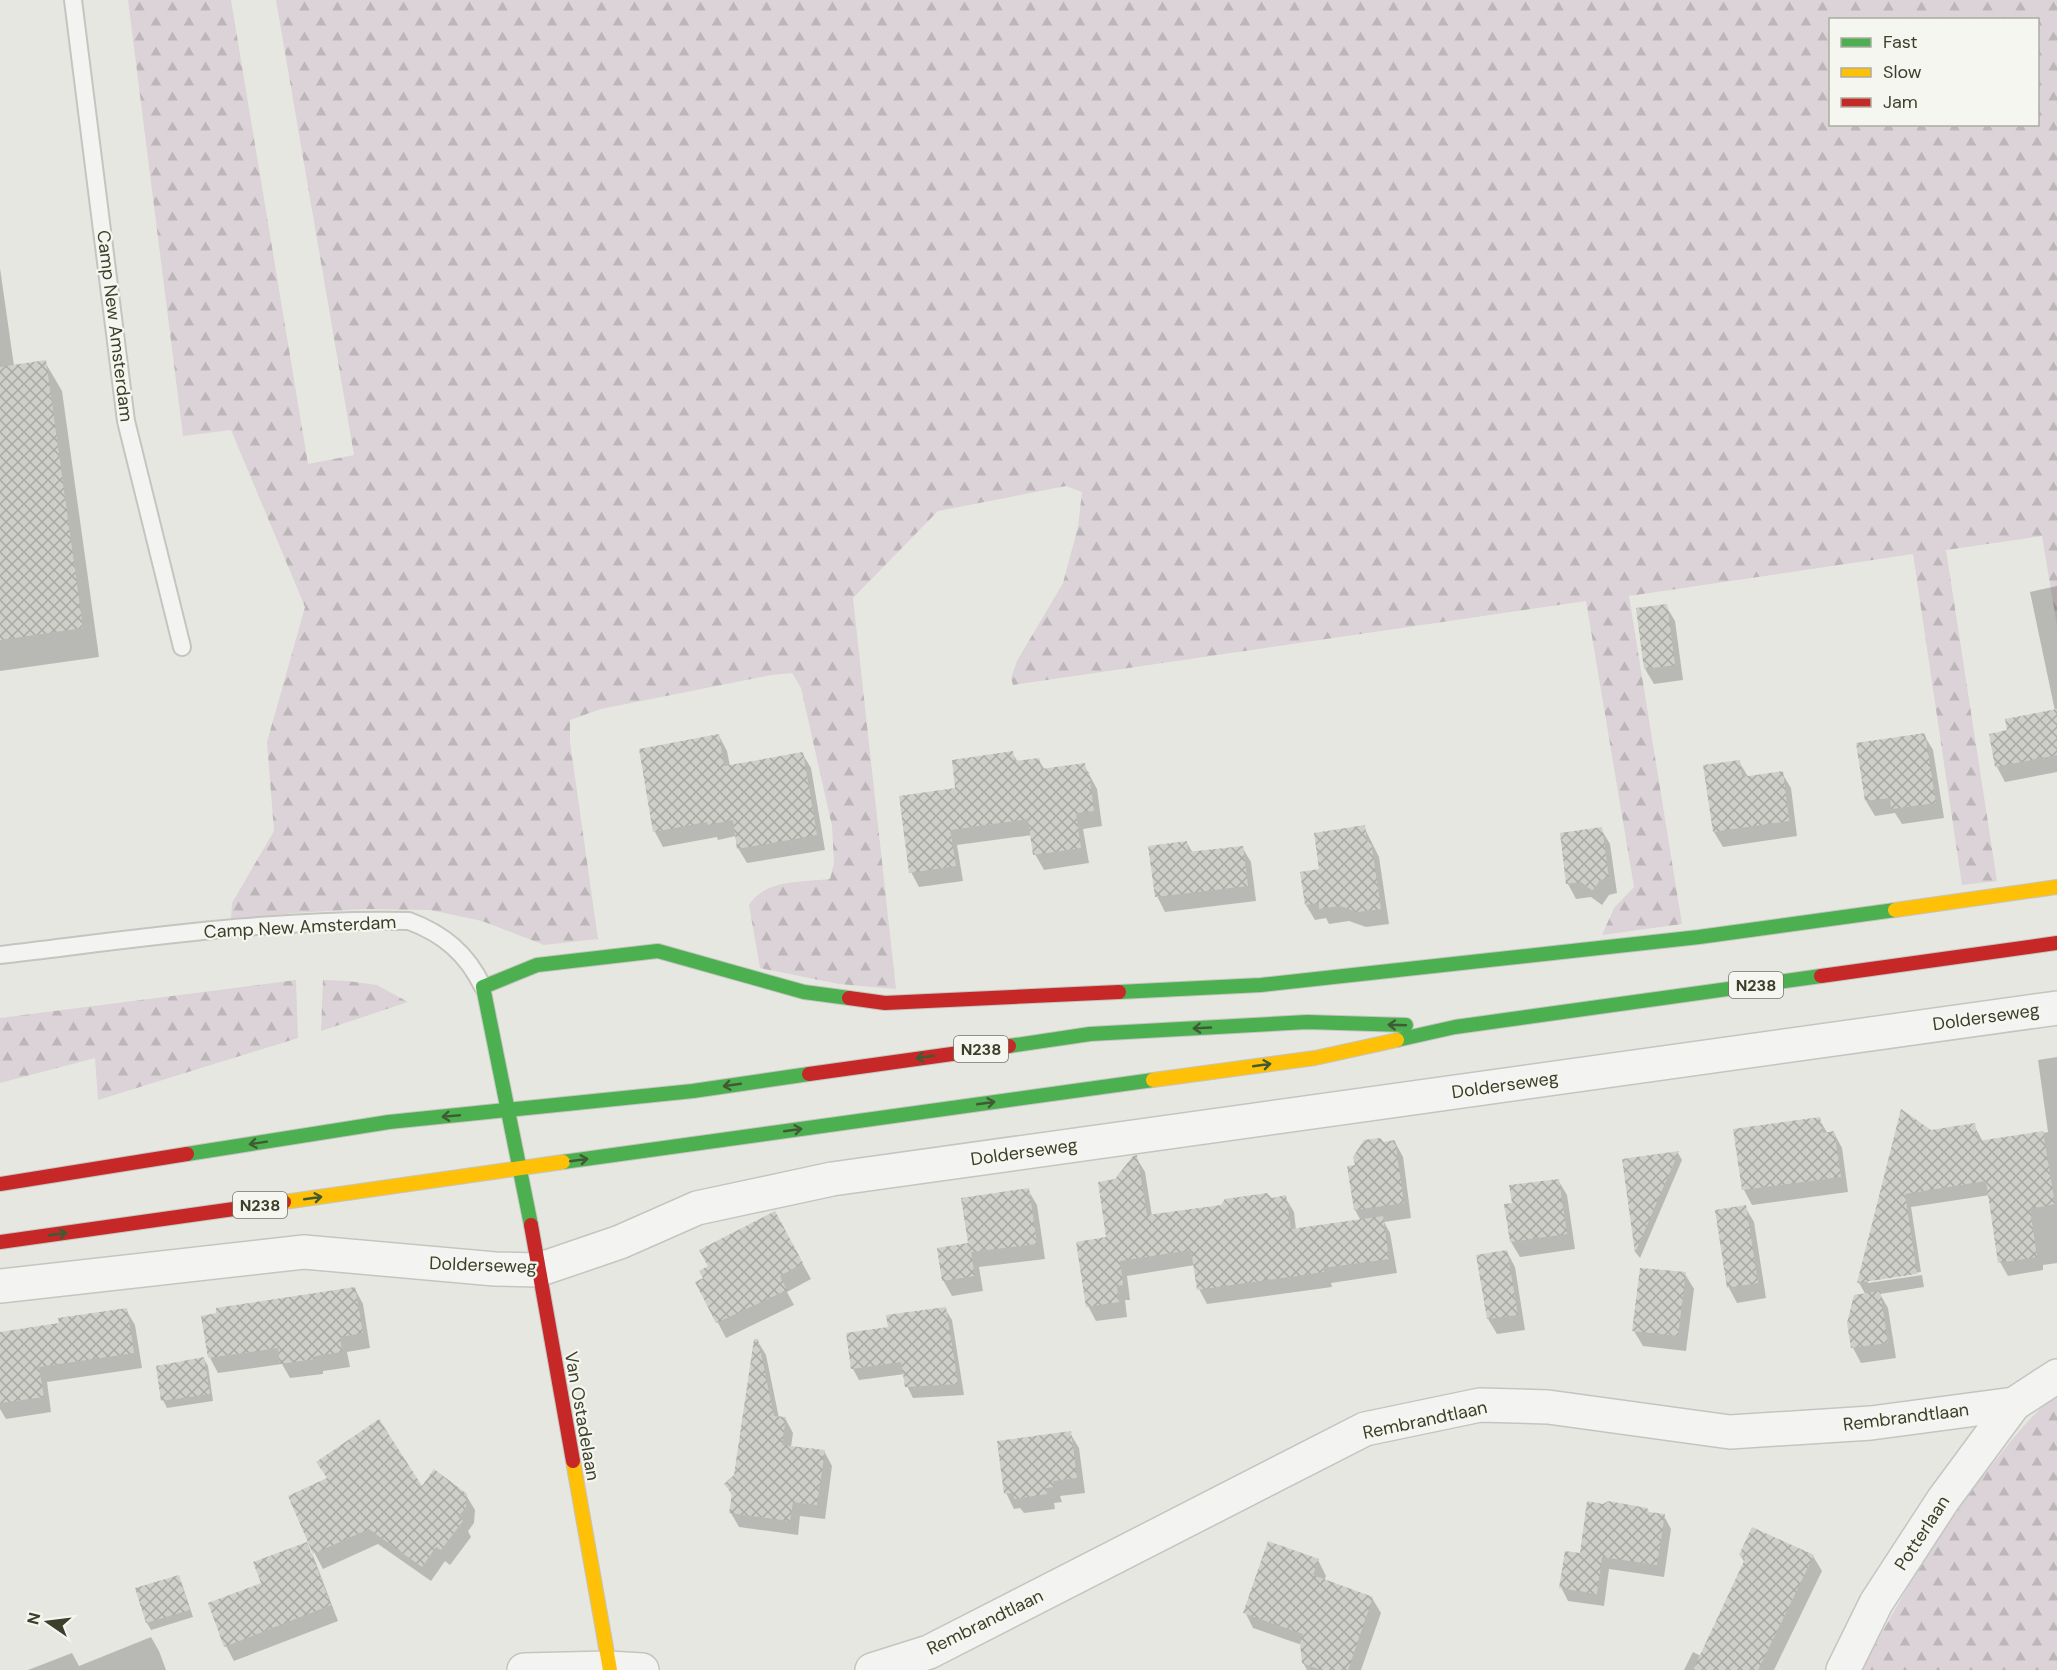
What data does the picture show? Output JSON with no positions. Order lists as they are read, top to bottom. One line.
{"streets":{"main road":["Camp New Amsterdam","N238","Van Ostadelaan"],"street":["Dolderseweg","Rembrandtlaan","Potterlaan"]},"crossings":[["Camp New Amsterdam","N238"],["N238","Van Ostadelaan"],["Dolderseweg","Van Ostadelaan"],["Rembrandtlaan","Potterlaan"]],"legend":["Fast","Slow","Jam"],"north":"left"}
